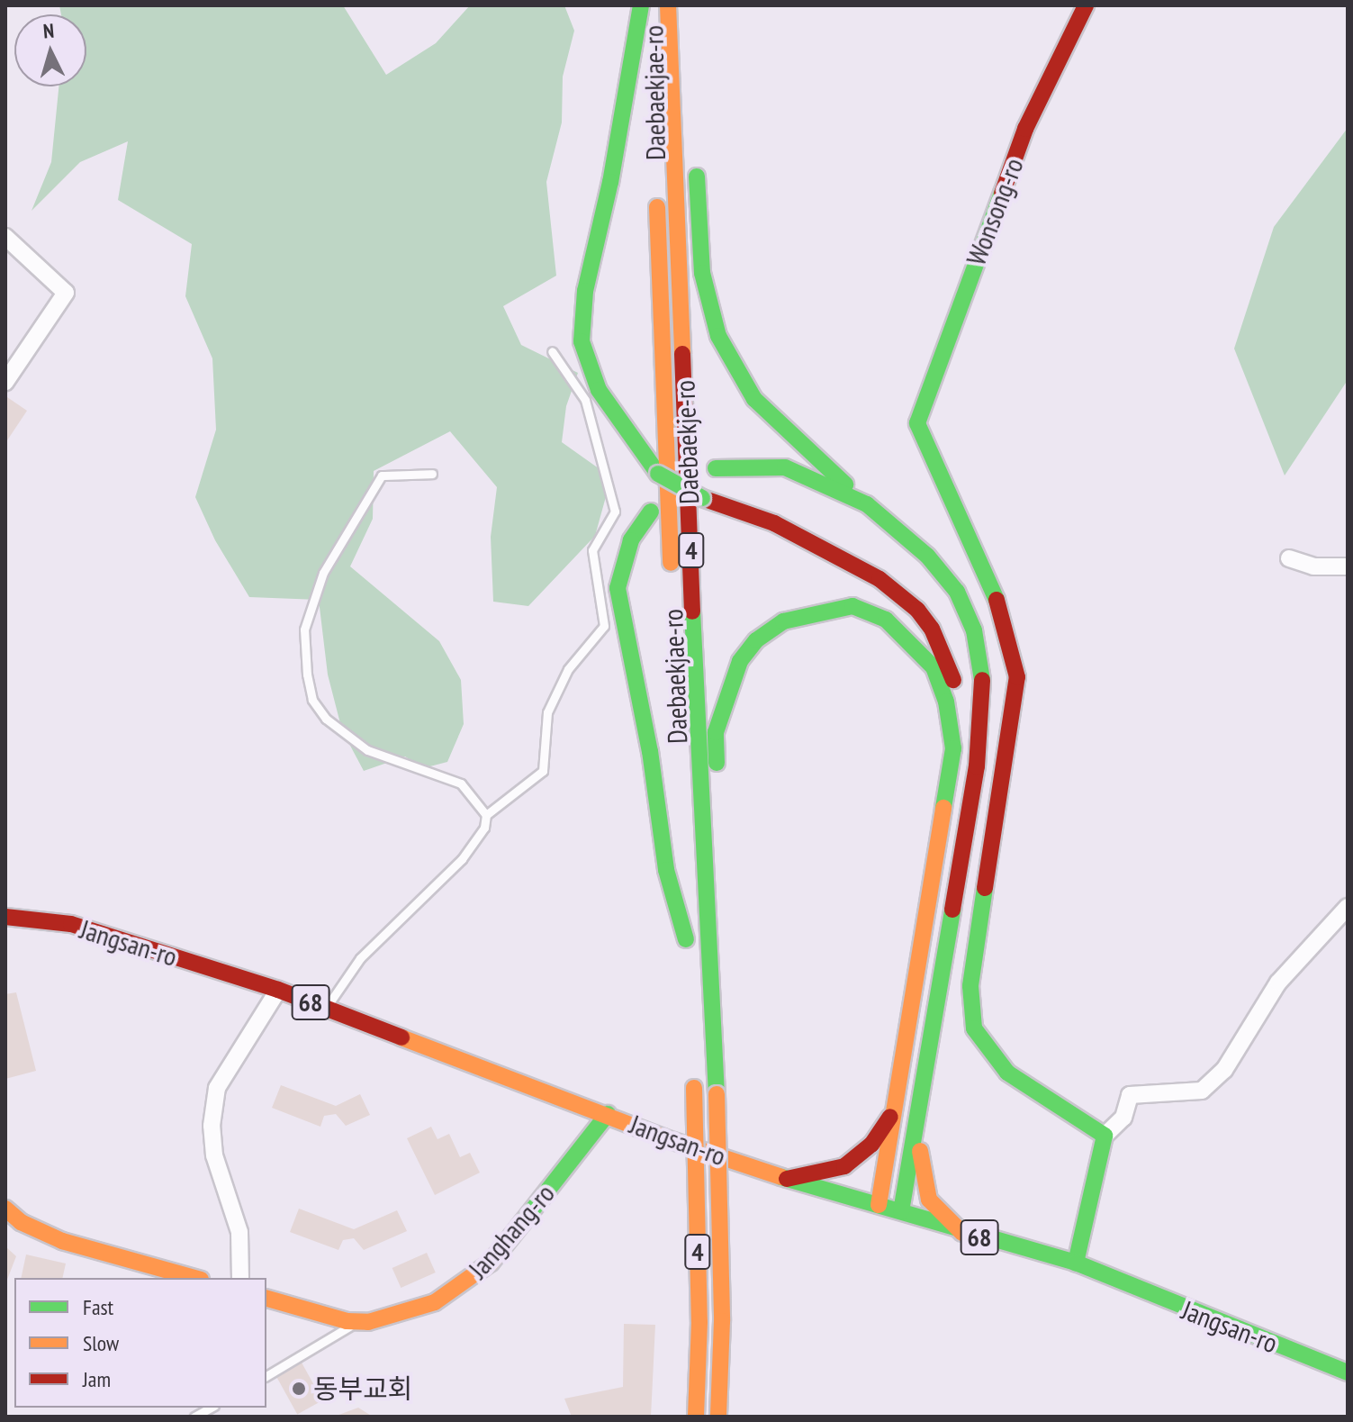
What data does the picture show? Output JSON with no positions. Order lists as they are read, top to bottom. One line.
{"streets":{"main road":["Daebaekjae-ro","Wonsong-ro","Daebaekje-ro","4","Jangsan-ro","68","Janghang-ro"]},"crossings":[["Jangsan-ro","Janghang-ro"]],"places":["동부교회"],"legend":["Fast","Slow","Jam"],"north":"top"}
